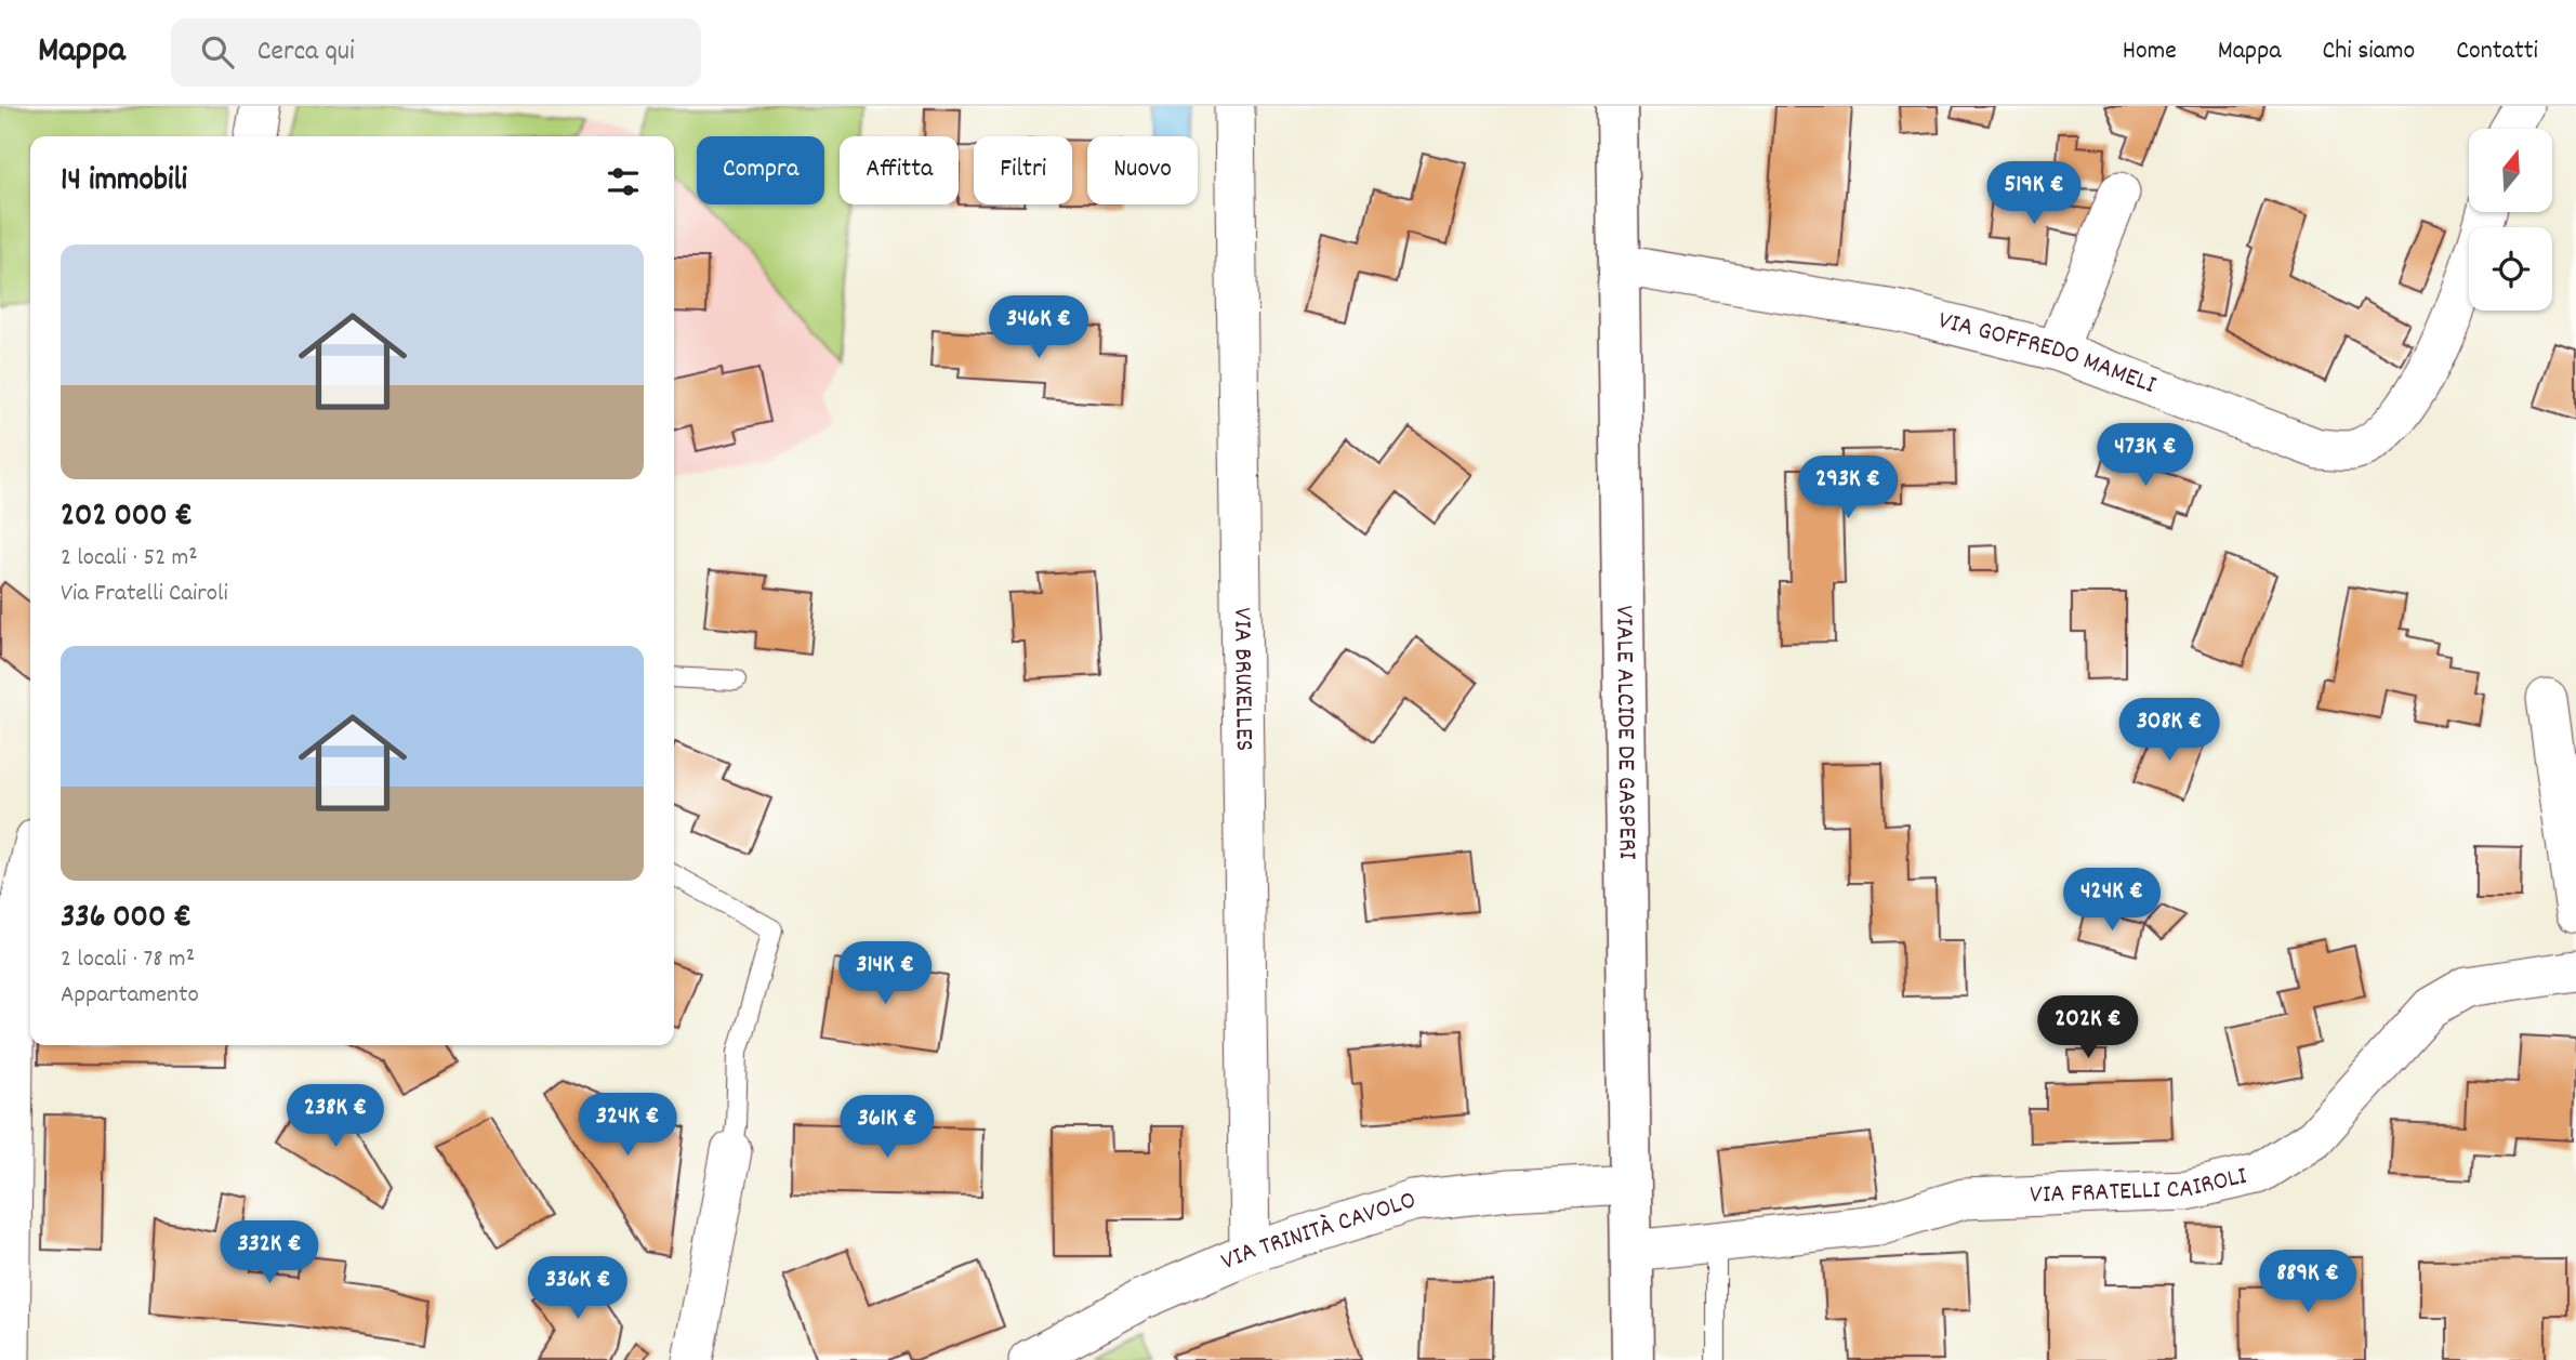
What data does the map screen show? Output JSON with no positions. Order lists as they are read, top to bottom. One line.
{"streets":{"main road":["VIALE ALCIDE DE GASPERI"],"street":["VIA GOFFREDO MAMELI","VIA BRUXELLES","VIA FRATELLI CAIROLI","VIA TRINITÀ CAVOLO"]},"crossings":[["VIA GOFFREDO MAMELI","VIALE ALCIDE DE GASPERI"],["VIA BRUXELLES","VIA TRINITÀ CAVOLO"],["VIALE ALCIDE DE GASPERI","VIA FRATELLI CAIROLI"],["VIALE ALCIDE DE GASPERI","VIA TRINITÀ CAVOLO"]],"north":"top","page":{"header":"Mappa","search":"Cerca qui","nav":["Home","Mappa","Chi siamo","Contatti"],"chip":["Compra","Affitta","Filtri","Nuovo"],"heading":"14 immobili","price":["519K €","346K €","473K €","293K €","308K €","424K €","314K €","202K €","238K €","324K €","361K €","332K €","889K €","336K €"],"list":[{"name":"202 000 €","note":"2 locali · 52 m² · Via Fratelli Cairoli"},{"name":"336 000 €","note":"2 locali · 78 m² · Appartamento"}]}}
